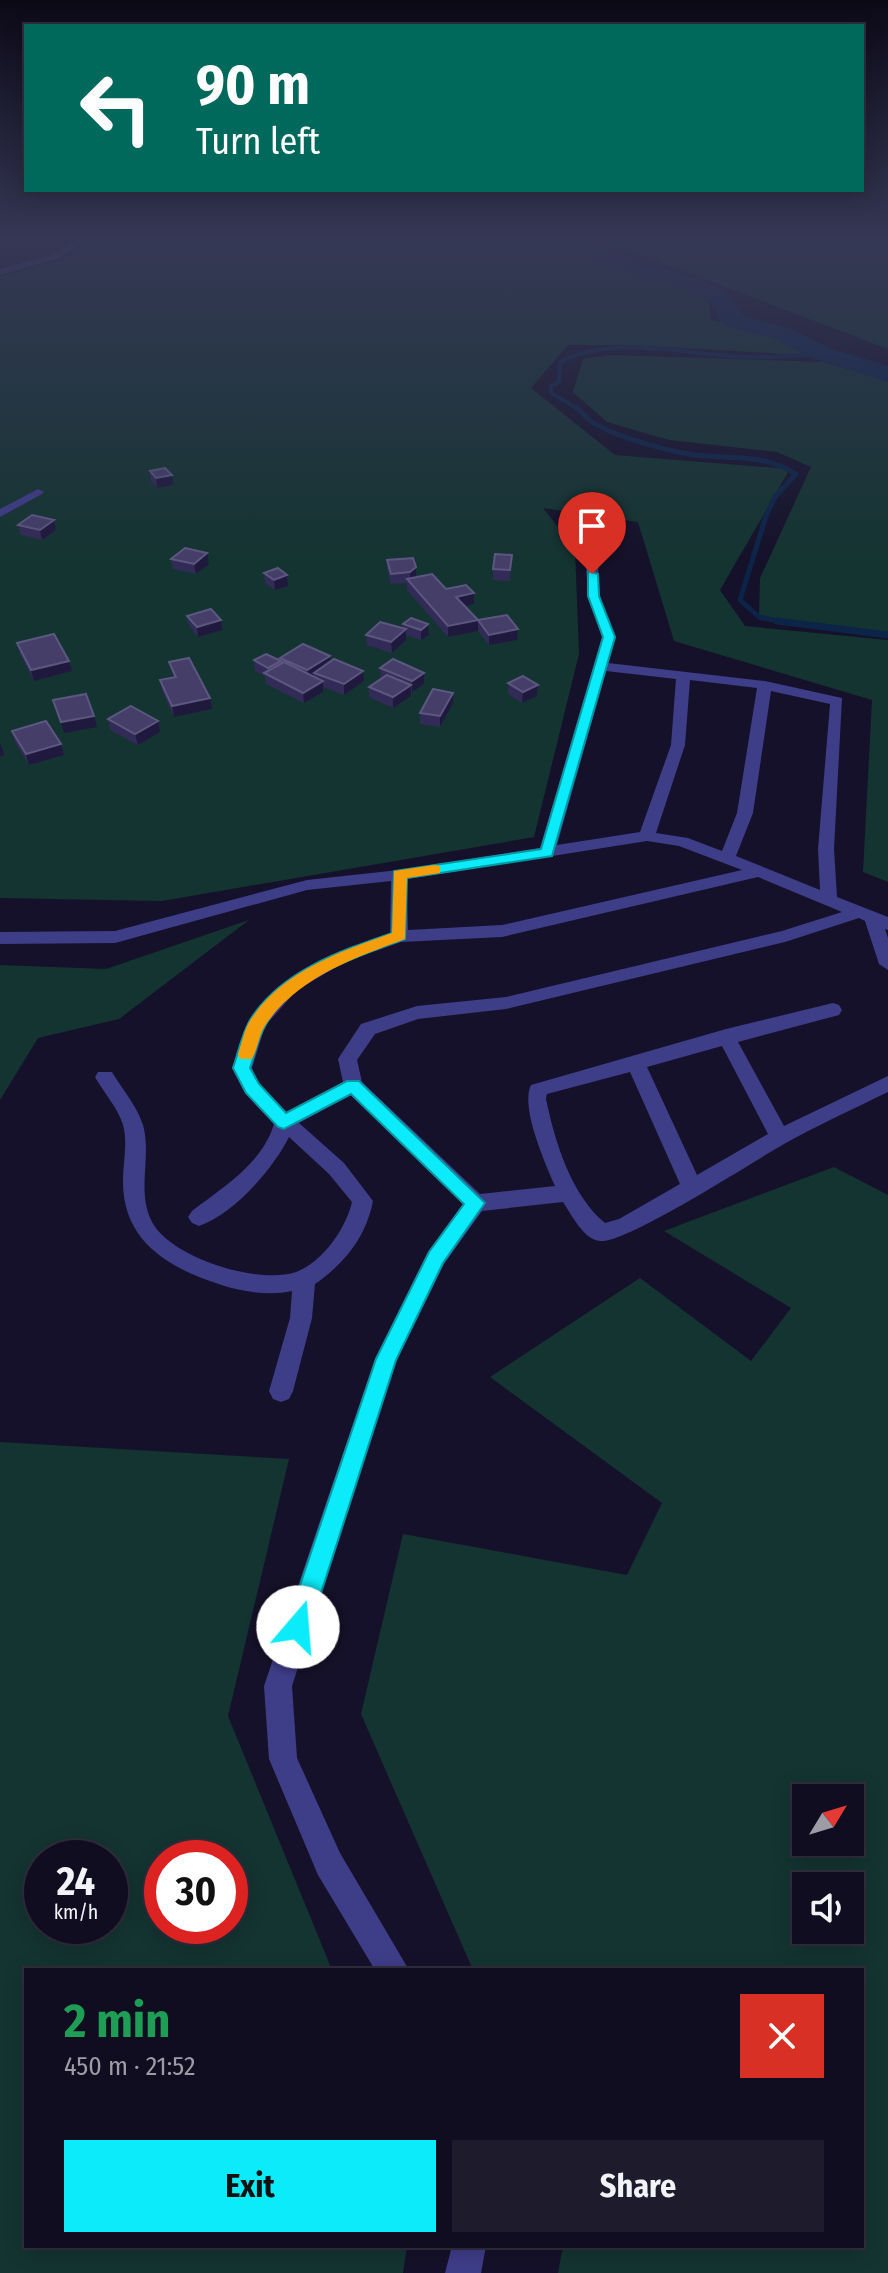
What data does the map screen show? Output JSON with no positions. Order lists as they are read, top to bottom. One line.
{"north":"top right","page":{"turn":["90 m","Turn left"],"speed":"24 km/h","limit":"30","heading":["2 min","450 m · 21:52"],"buttons":["Exit","Share"]}}
